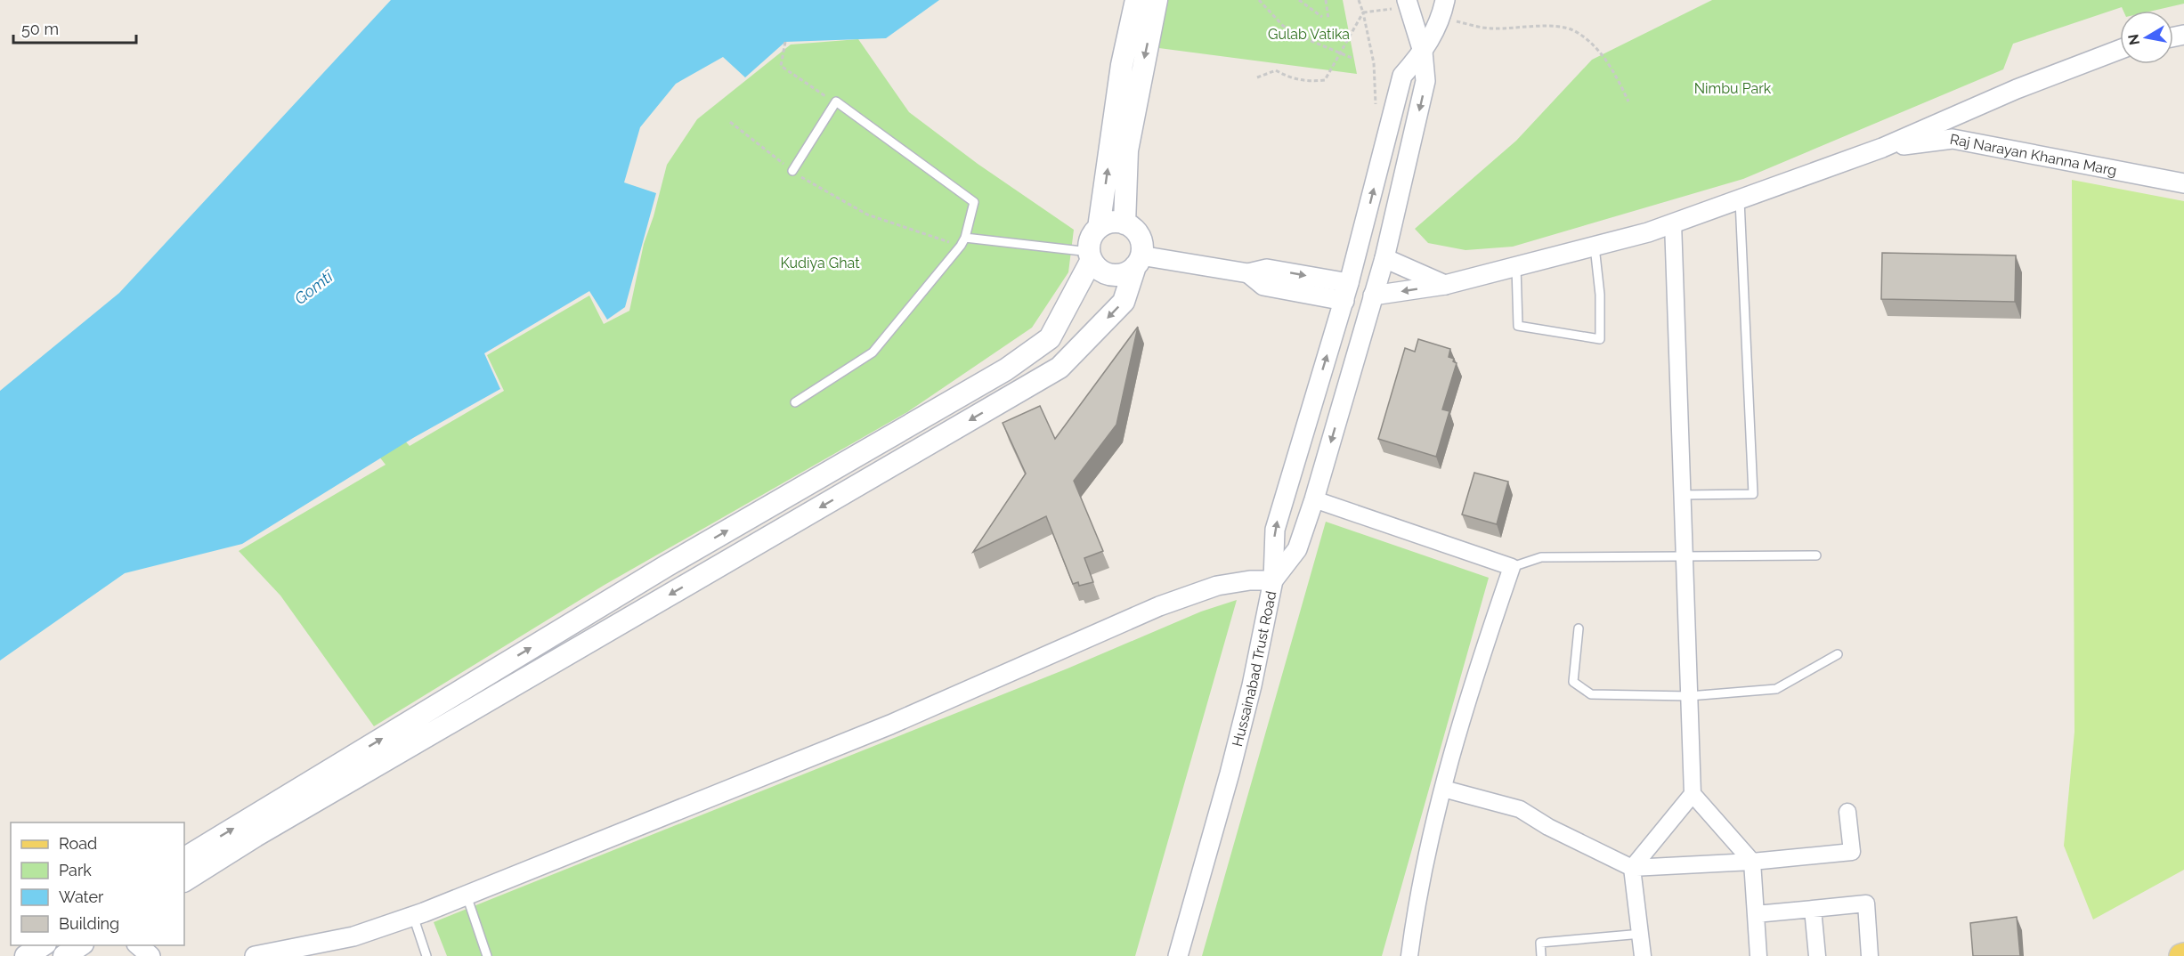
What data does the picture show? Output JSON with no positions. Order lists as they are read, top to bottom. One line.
{"streets":{"street":["Raj Narayan Khanna Marg","Hussainabad Trust Road"]},"water":["Gomtī"],"parks":["Gulab Vatika","Nimbu Park","Kudiya Ghat"],"legend":["Road","Park","Water","Building"],"scale_bar":"50 m","north":"left"}
